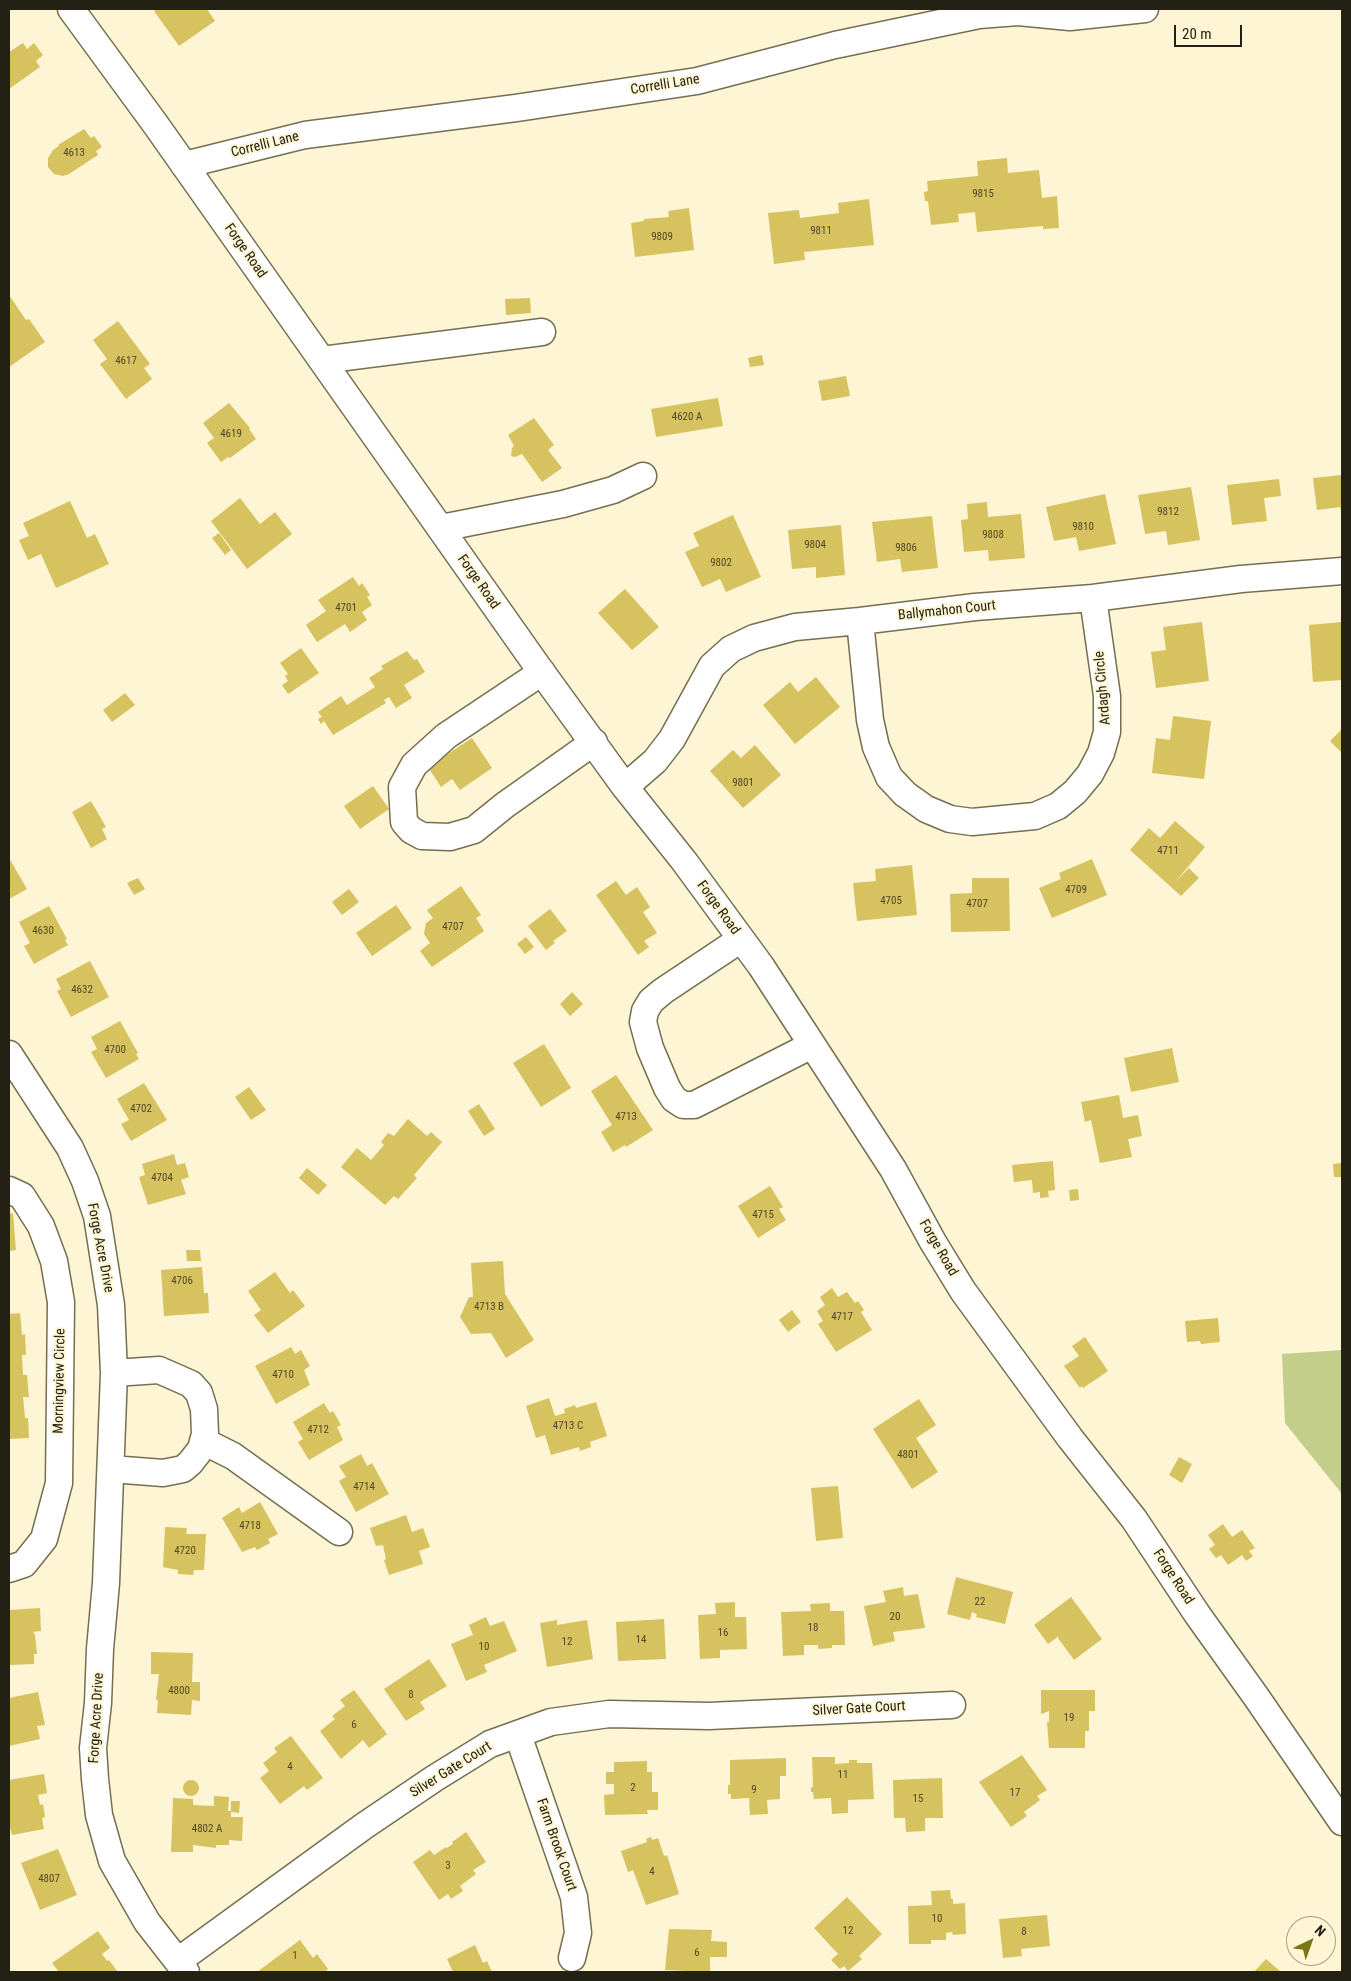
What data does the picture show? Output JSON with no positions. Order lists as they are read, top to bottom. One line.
{"streets":{"street":["Correlli Lane","Forge Road","Ballymahon Court","Ardagh Circle","Forge Acre Drive","Morningview Circle","Silver Gate Court","Farm Brook Court"]},"crossings":[["Correlli Lane","Forge Road"],["Forge Road","Ballymahon Court"],["Ballymahon Court","Ardagh Circle"],["Forge Acre Drive","Silver Gate Court"],["Silver Gate Court","Farm Brook Court"]],"house_numbers":["4613","9815","9811","9809","4617","4620 A","4619","9812","9810","9808","9804","9806","9802","4701","9801","4711","4709","4705","4707","4707","4630","4632","4700","4702","4713","4704","4715","4706","4713 B","4717","4710","4713 C","4712","4801","4714","4718","4720","22","20","18","16","14","12","10","4800","8","19","6","4","11","2","9","17","15","4802 A","3","4","4807","10","12","8","6","1"],"scale_bar":"20 m","north":"top right"}
